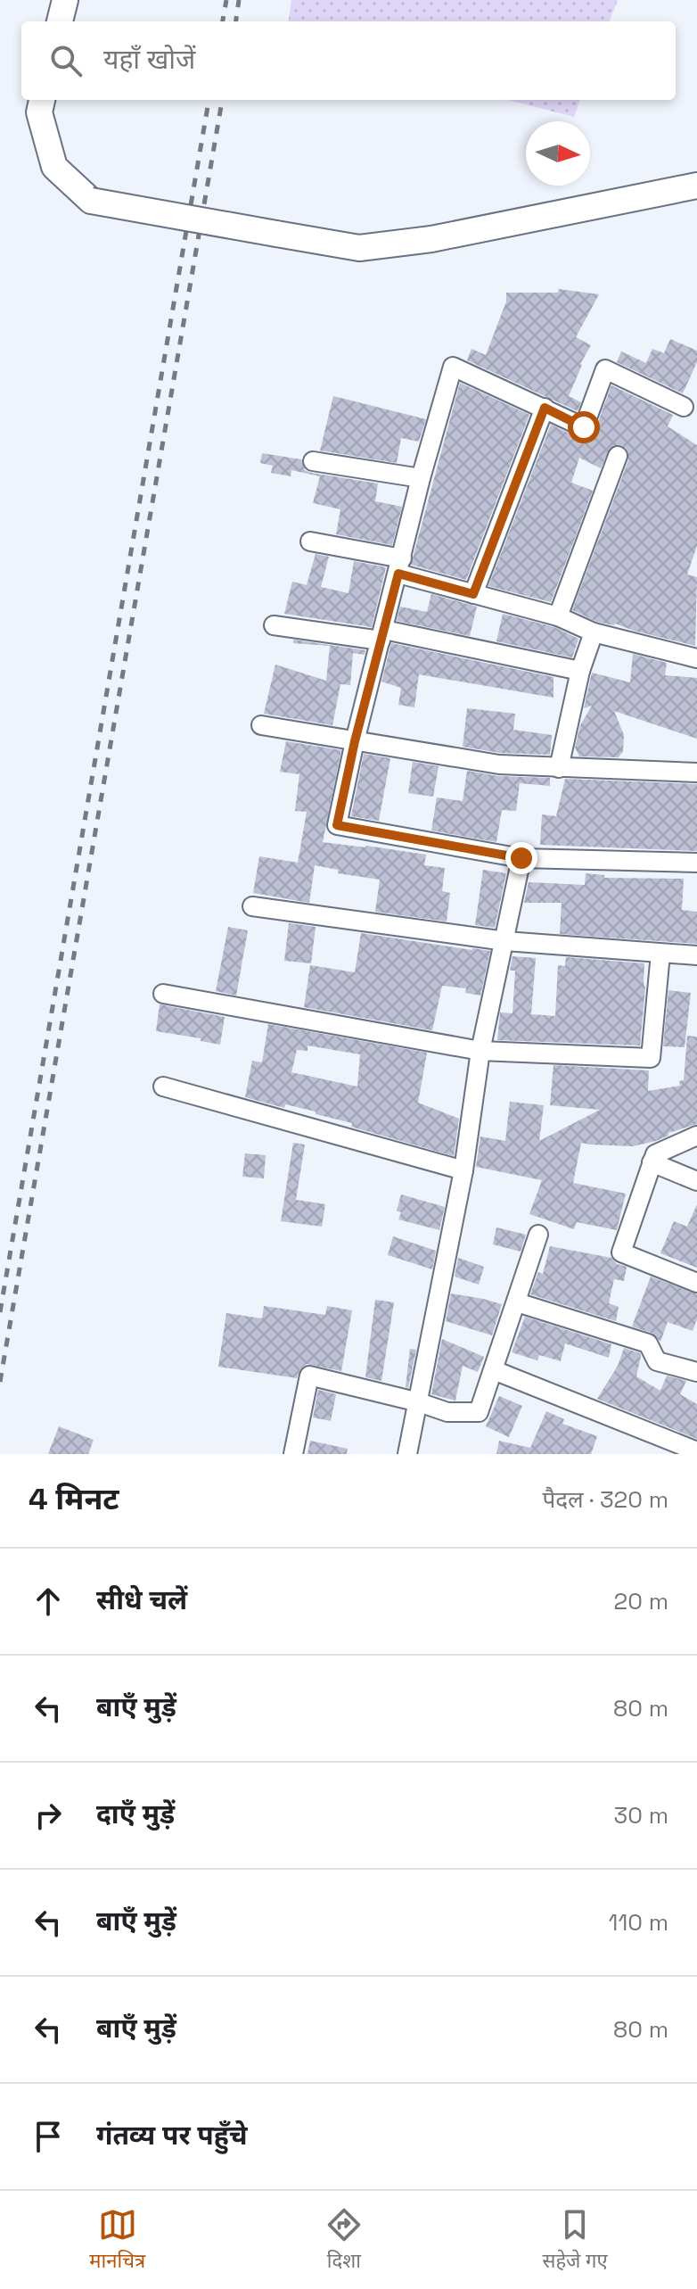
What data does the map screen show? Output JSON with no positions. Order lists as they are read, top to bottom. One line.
{"north":"right","page":{"search":"यहाँ खोजें","heading":["4 मिनट","पैदल · 320 m"],"list":[["सीधे चलें","20 m"],["बाएँ मुड़ें","80 m"],["दाएँ मुड़ें","30 m"],["बाएँ मुड़ें","110 m"],["बाएँ मुड़ें","80 m"],"गंतव्य पर पहुँचे"],"nav":["मानचित्र","दिशा","सहेजे गए"]}}
